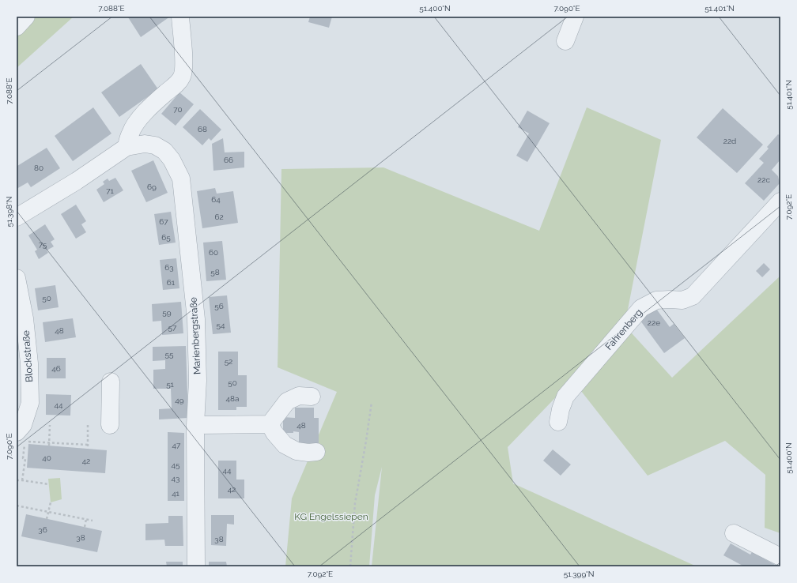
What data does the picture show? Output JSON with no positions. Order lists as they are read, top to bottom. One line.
{"streets":{"street":["Fahrenberg","Marienbergstraße","Blockstraße"]},"parks":["KG Engelssiepen"],"house_numbers":["70","68","22d","66","80","22c","69","71","64","62","67","65","75","60","63","58","61","50","56","59","22e","54","57","48","55","52","46","50","51","48a","49","44","48","47","40","42","45","44","43","42","41","36","38","38"],"coordinates":["7.088°E","51.400°N","7.090°E","51.401°N","7.092°E","51.398°N","51.399°N"]}
